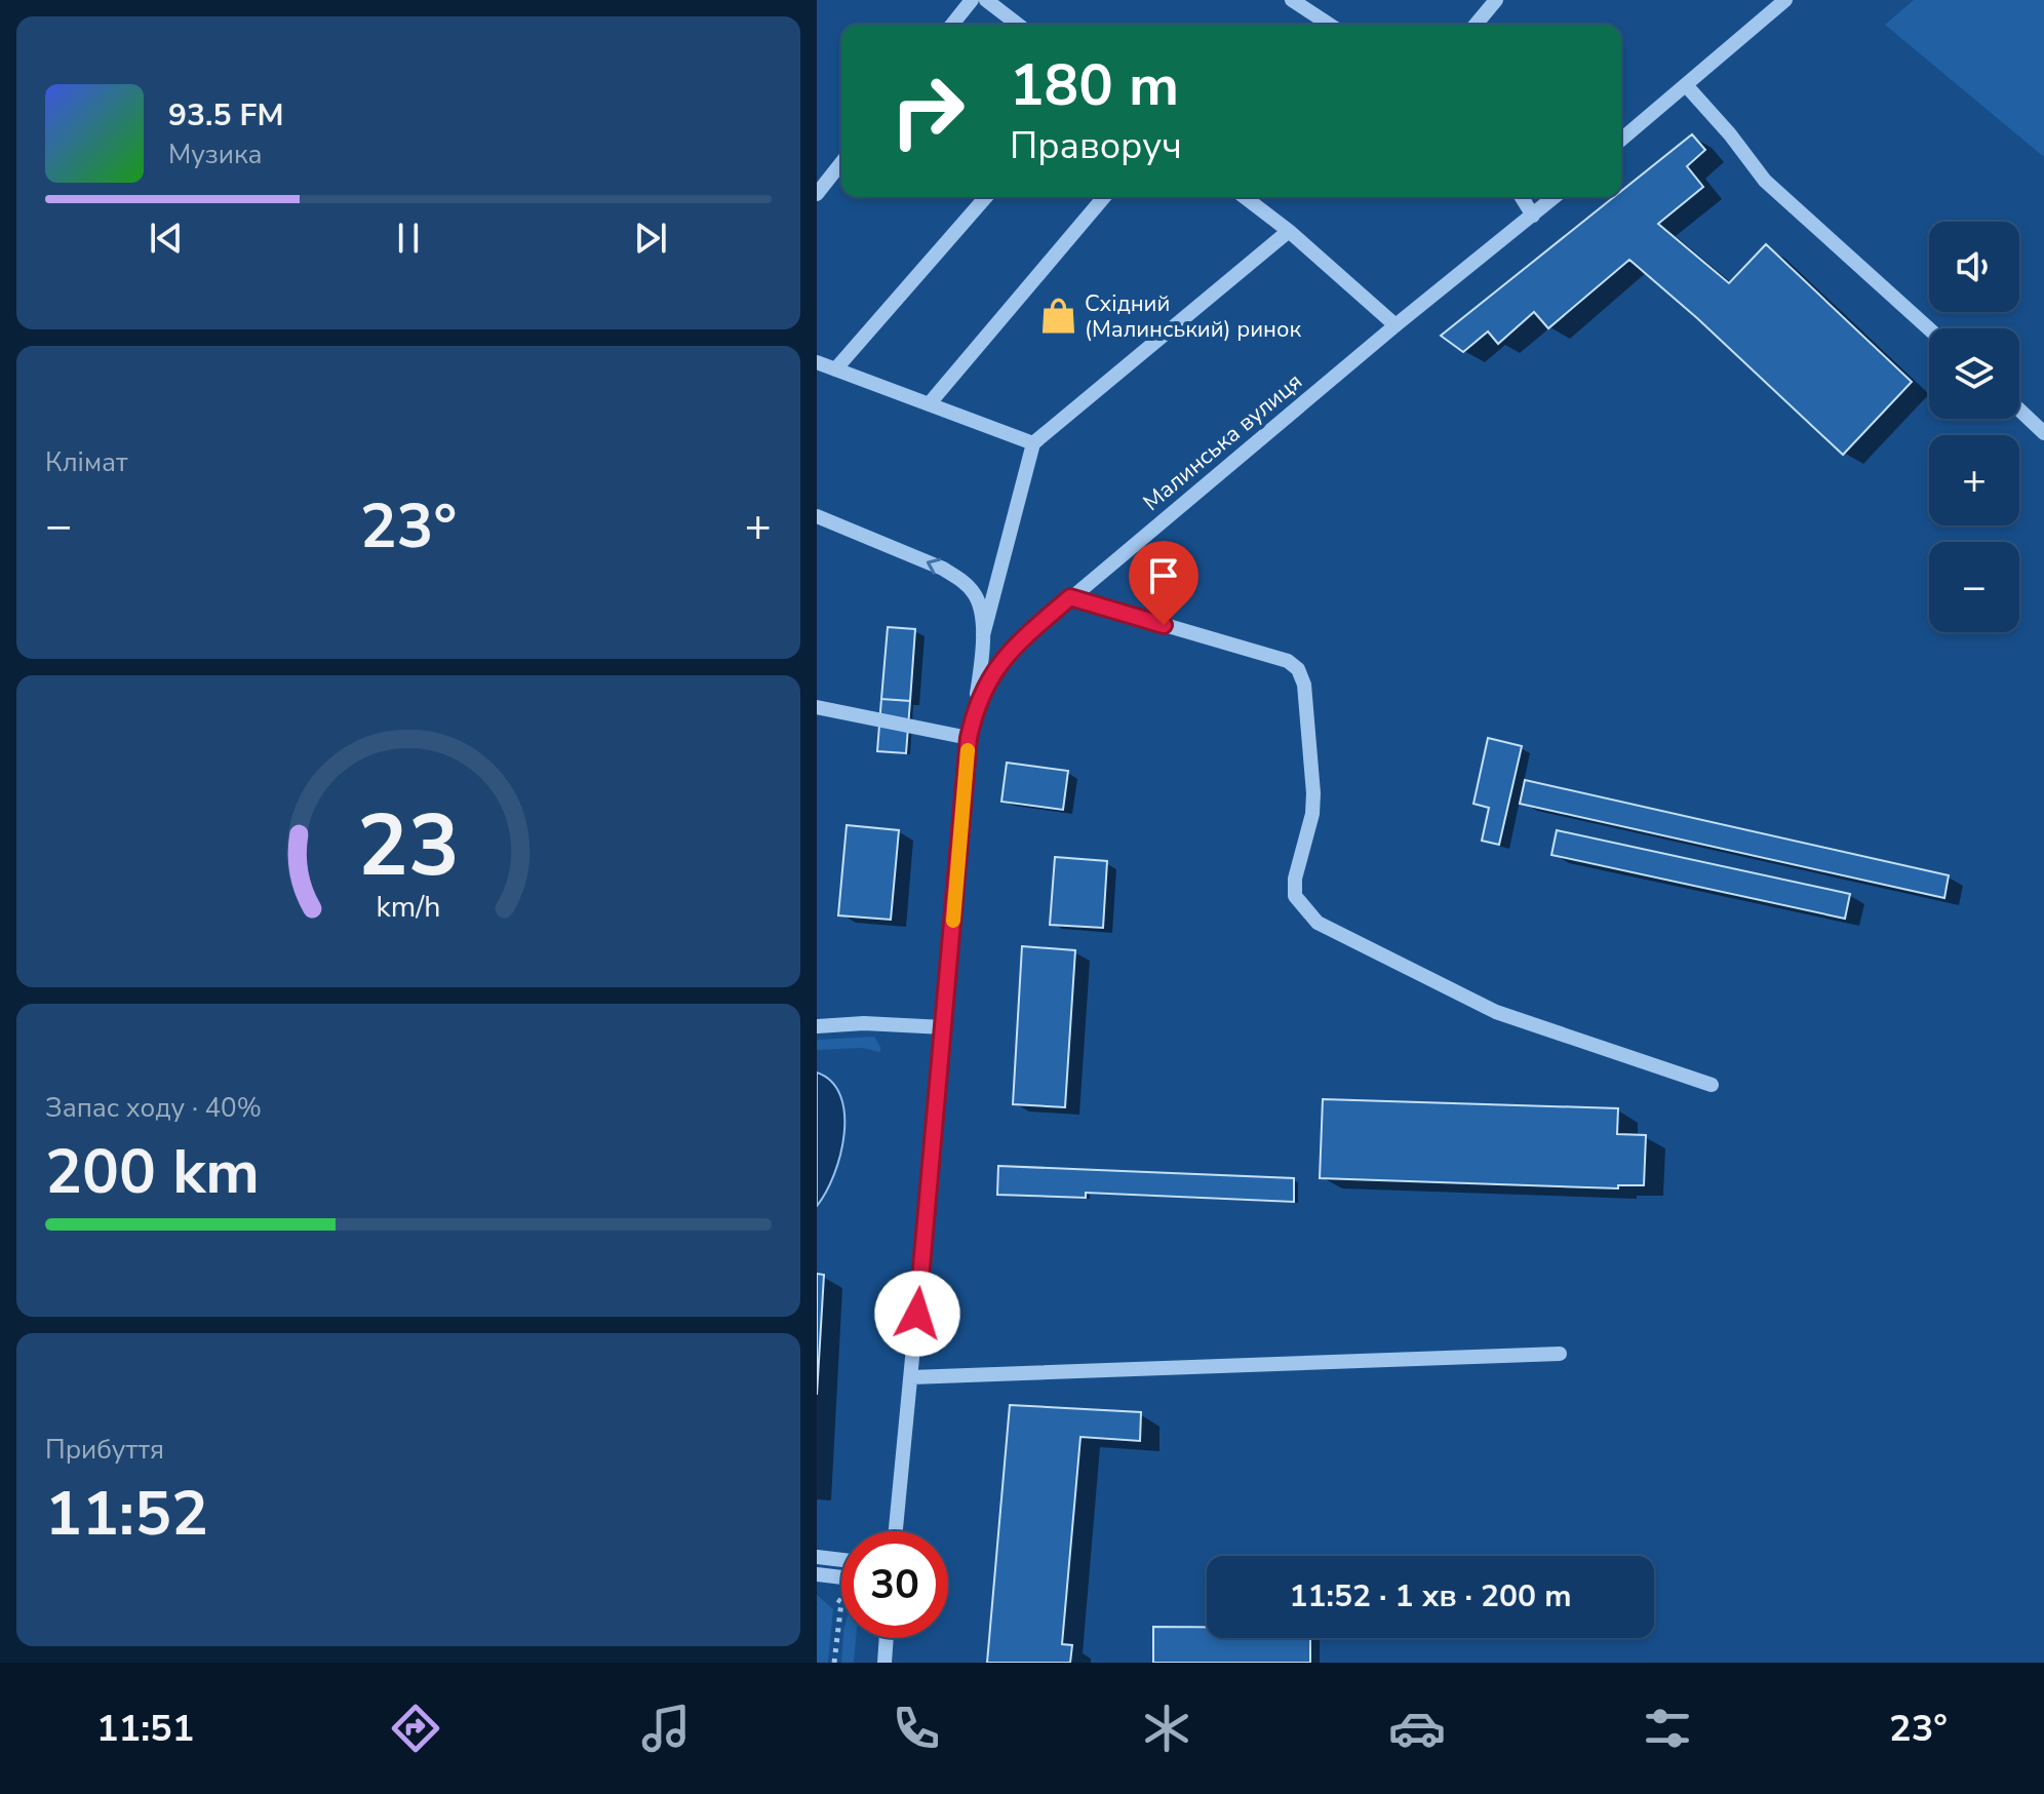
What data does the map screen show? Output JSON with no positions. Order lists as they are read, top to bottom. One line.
{"streets":{"street":["Малинська вулиця"]},"places":{"shop":["Східний (Малинський) ринок"]},"page":{"turn":["180 m","Праворуч"],"song":["93.5 FM","Музика"],"map_buttons":["+","−"],"tile":["Клімат",["Запас ходу · 40%","200 km"],["Прибуття","11:52"]],"heat":["−","23°","+"],"limit":"30","trip":"11:52 · 1 хв · 200 m","tabs":["11:51","23°"],"gauge":["23","km/h"]}}
